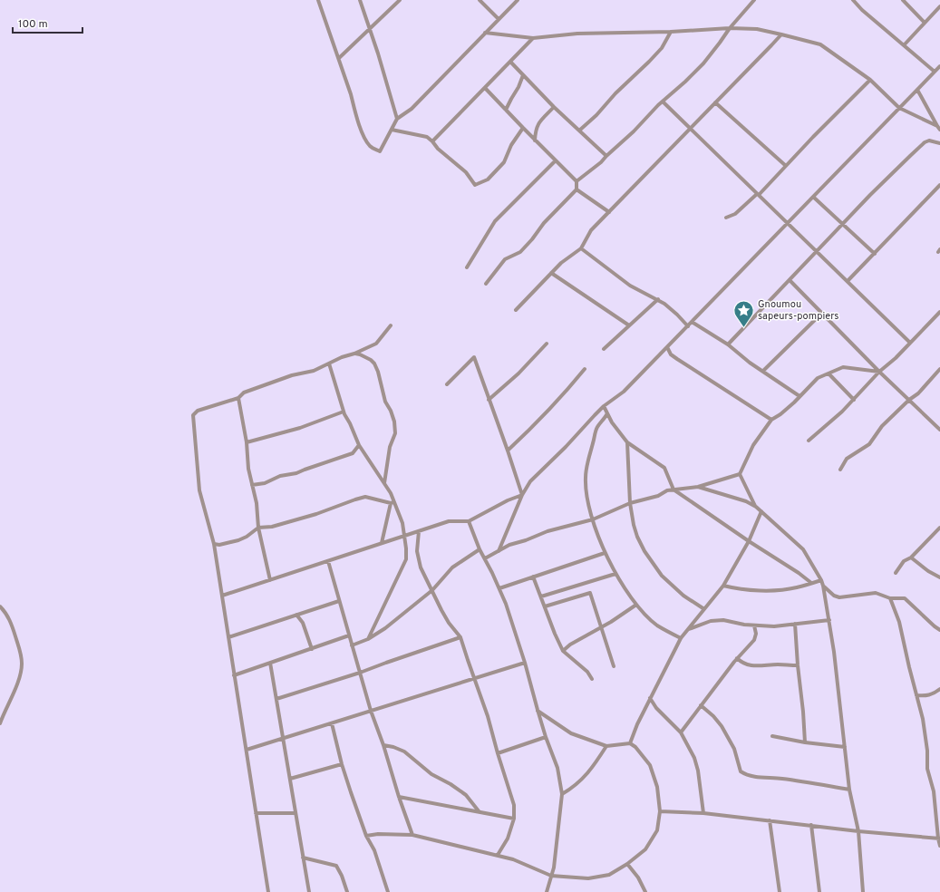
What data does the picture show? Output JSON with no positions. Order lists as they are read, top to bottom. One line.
{"places":{"place":["Gnoumou sapeurs-pompiers"]},"scale_bar":"100 m"}
